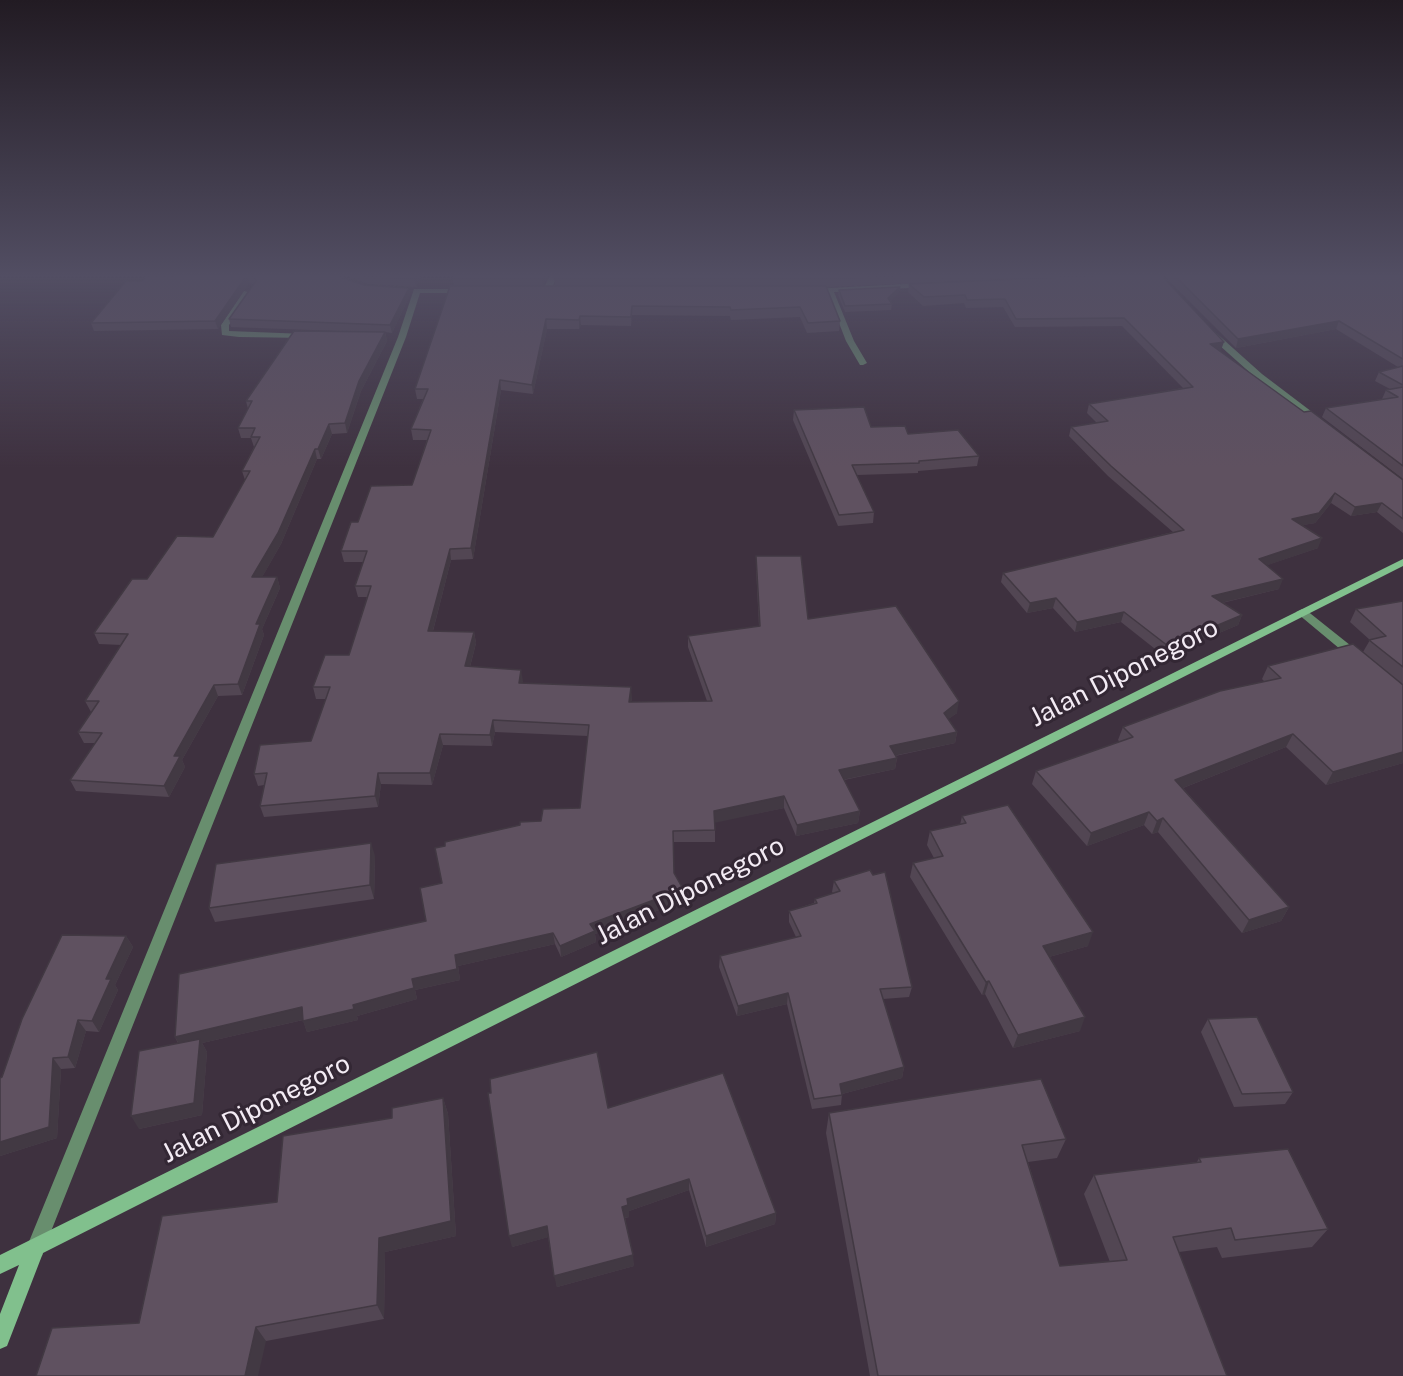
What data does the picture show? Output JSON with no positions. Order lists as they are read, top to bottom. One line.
{"streets":{"main road":["Jalan Diponegoro"]}}
